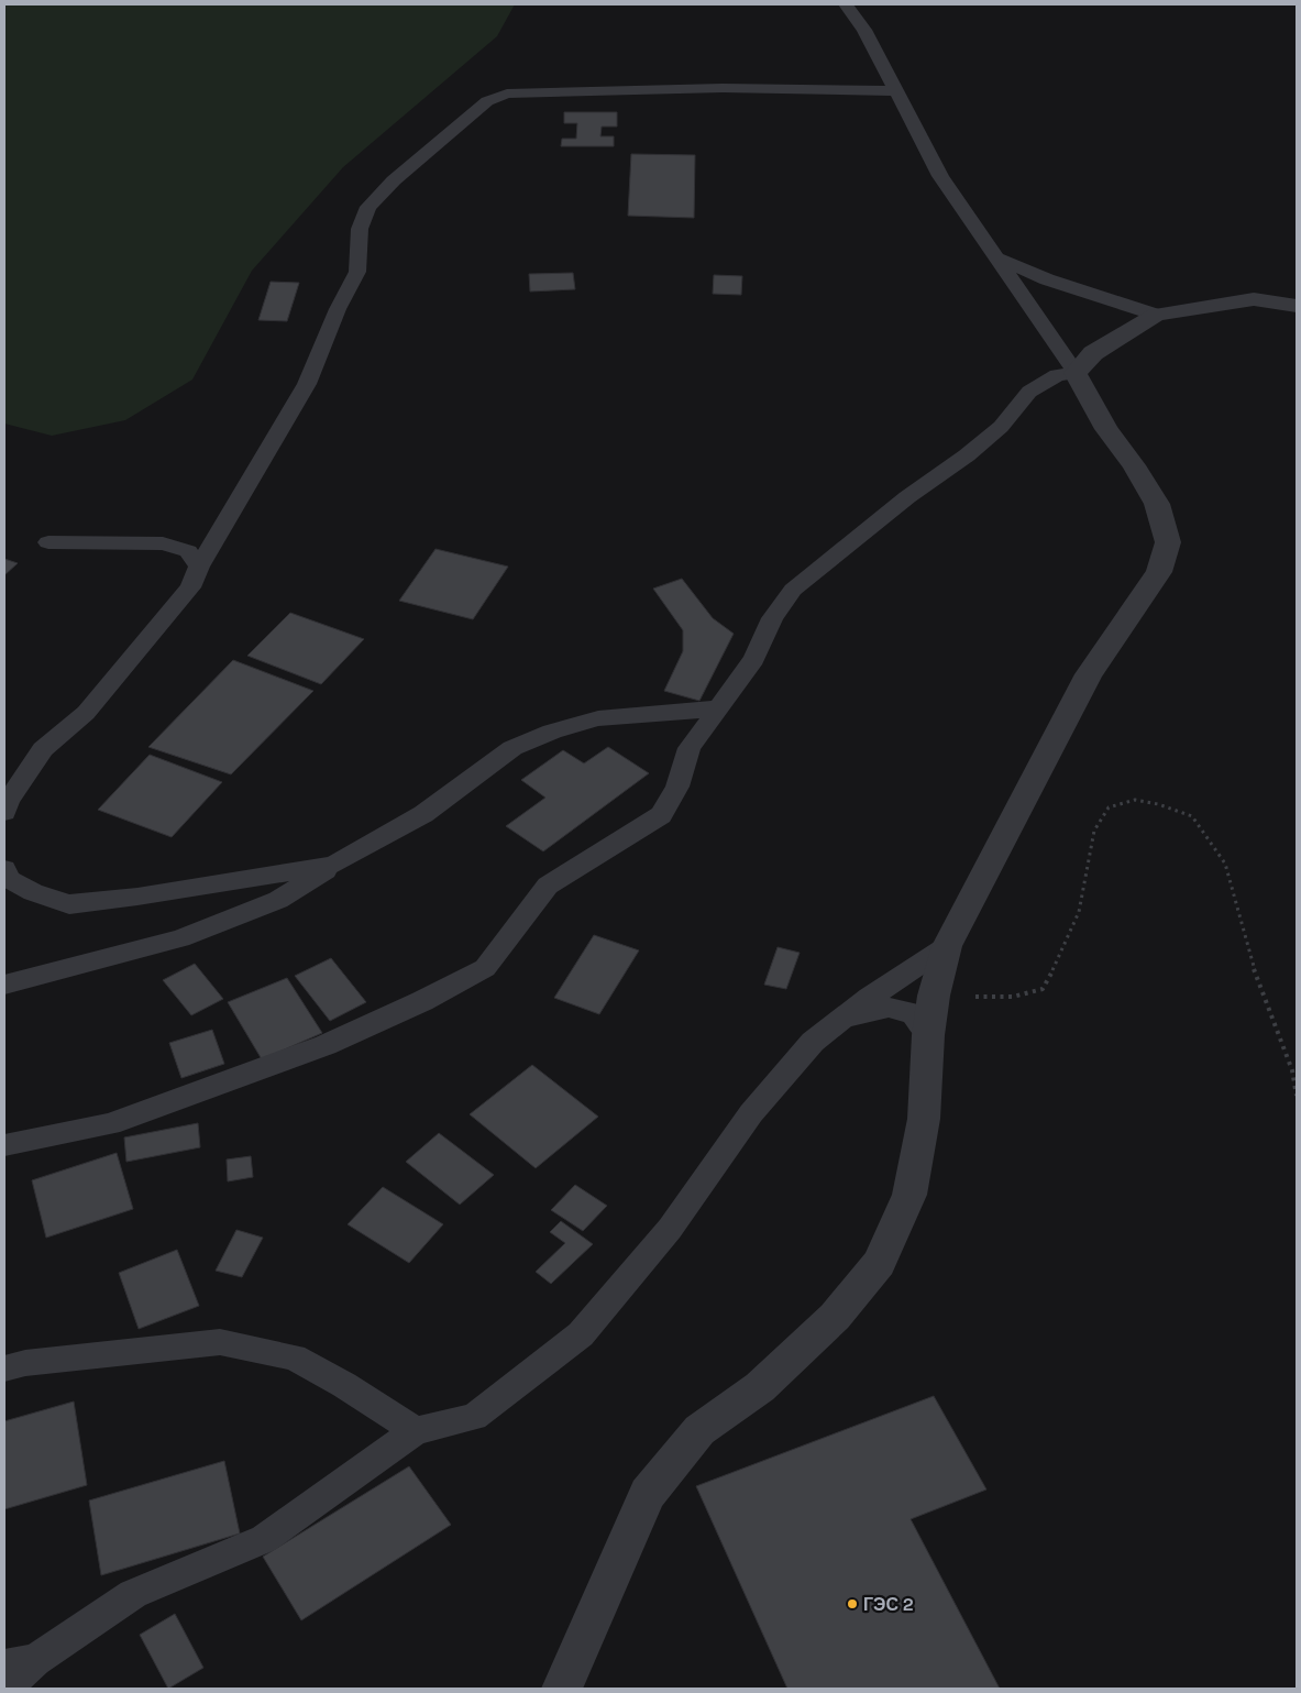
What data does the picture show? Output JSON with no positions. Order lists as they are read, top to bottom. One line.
{"places":["ГЭС 2"]}
